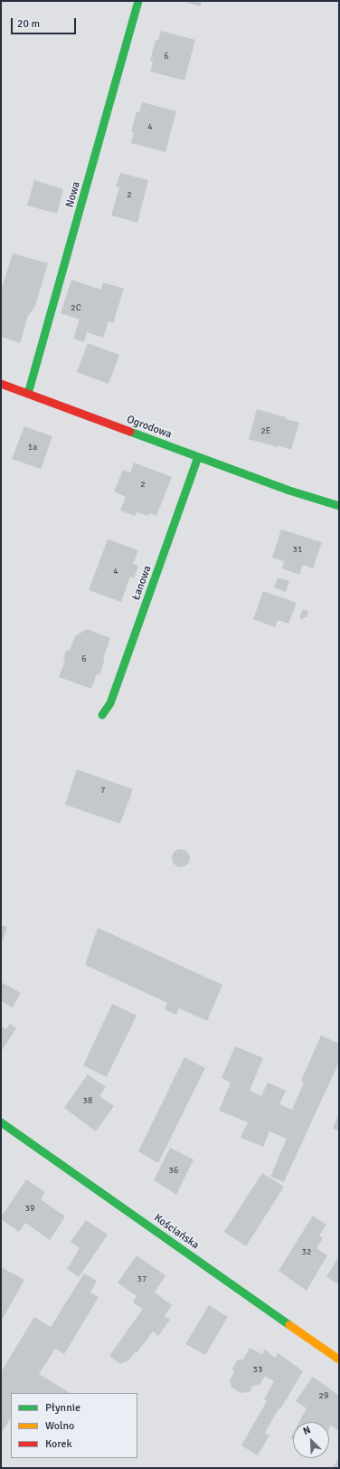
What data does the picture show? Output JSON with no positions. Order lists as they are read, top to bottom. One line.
{"streets":{"street":["Nowa","Ogrodowa","Łanowa","Kościańska"]},"crossings":[["Nowa","Ogrodowa"],["Ogrodowa","Łanowa"]],"house_numbers":["6","4","2","2C","2E","1a","2","31","4","6","7","38","36","39","32","37","33","29"],"legend":["Płynnie","Wolno","Korek"],"scale_bar":"20 m","north":"top left"}
